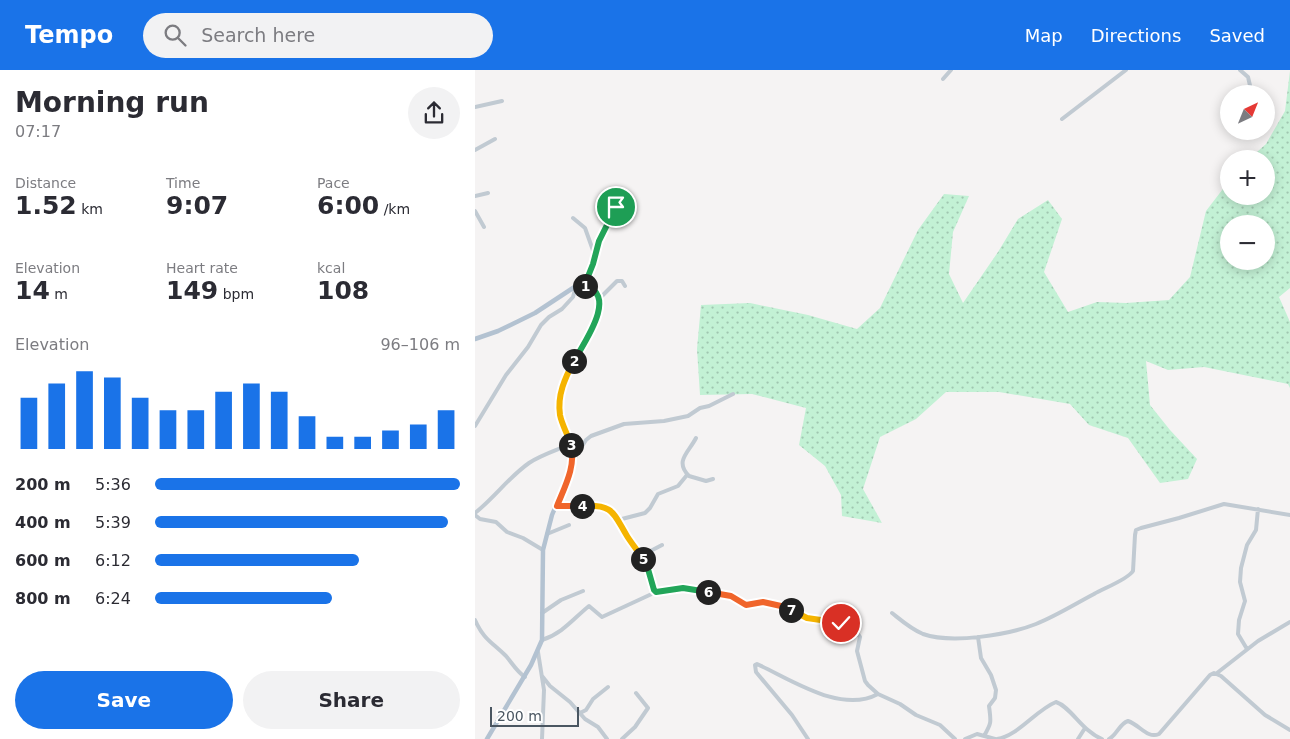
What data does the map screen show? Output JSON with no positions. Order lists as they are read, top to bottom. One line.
{"scale_bar":"200 m","north":"top right","page":{"header":"Tempo","search":"Search here","nav":["Map","Directions","Saved"],"heading":["Morning run","07:17"],"map_buttons":["+","−"],"stats":[["Distance","1.52 km"],["Time","9:07"],["Pace","6:00 /km"],["Elevation","14 m"],["Heart rate","149 bpm"],["kcal","108"]],"pins":["1","2","3","4","5","6","7"],"chart":["Elevation","96–106 m"],"list":[{"name":"200 m","note":"5:36"},{"name":"400 m","note":"5:39"},{"name":"600 m","note":"6:12"},{"name":"800 m","note":"6:24"}],"buttons":["Save","Share"],"scale":"200 m"}}
